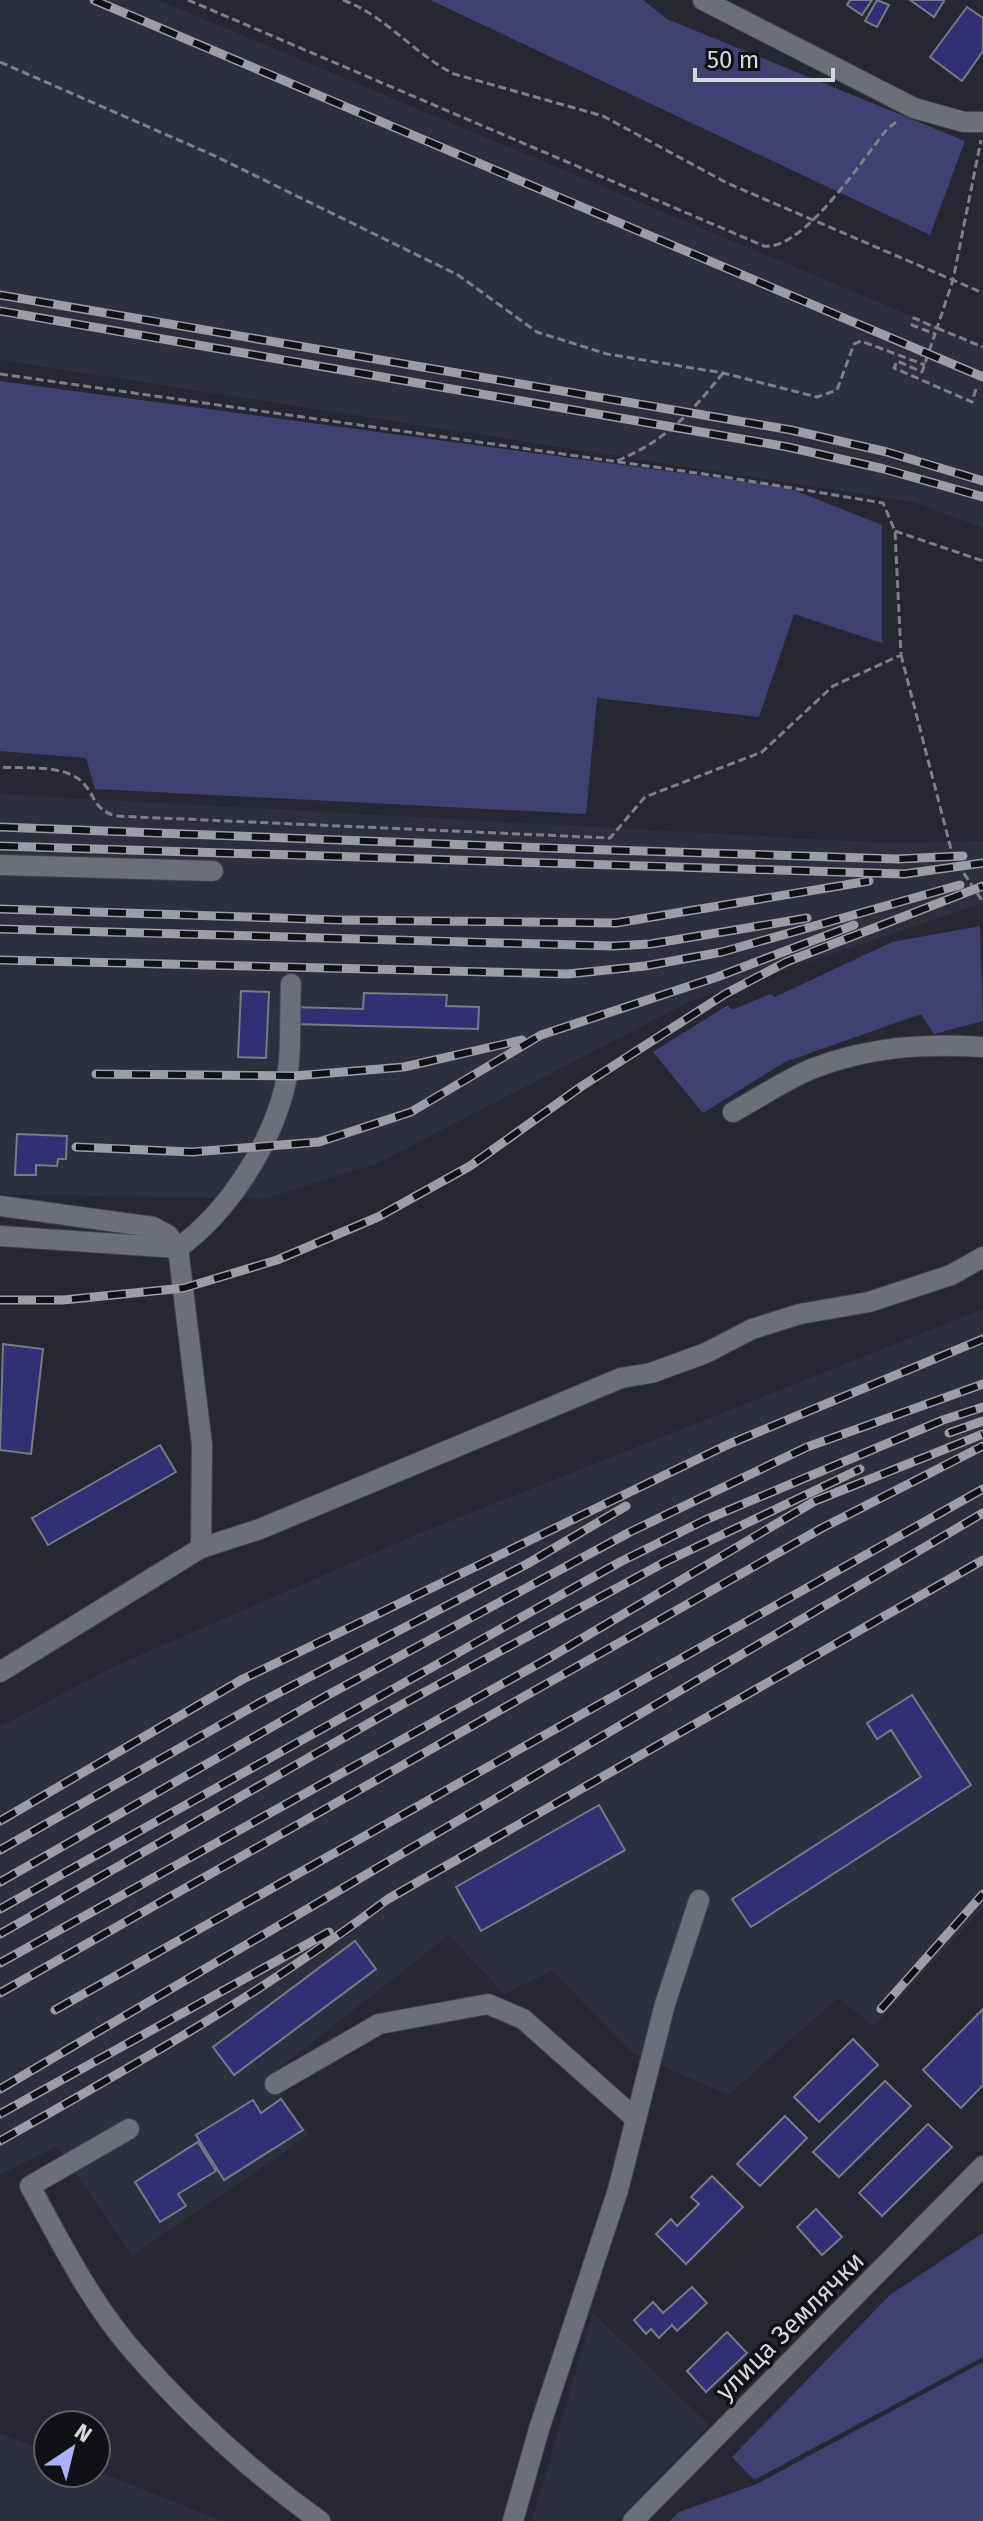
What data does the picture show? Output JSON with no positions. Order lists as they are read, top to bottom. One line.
{"streets":{"street":["улица Землячки"]},"scale_bar":"50 m","north":"top right"}
